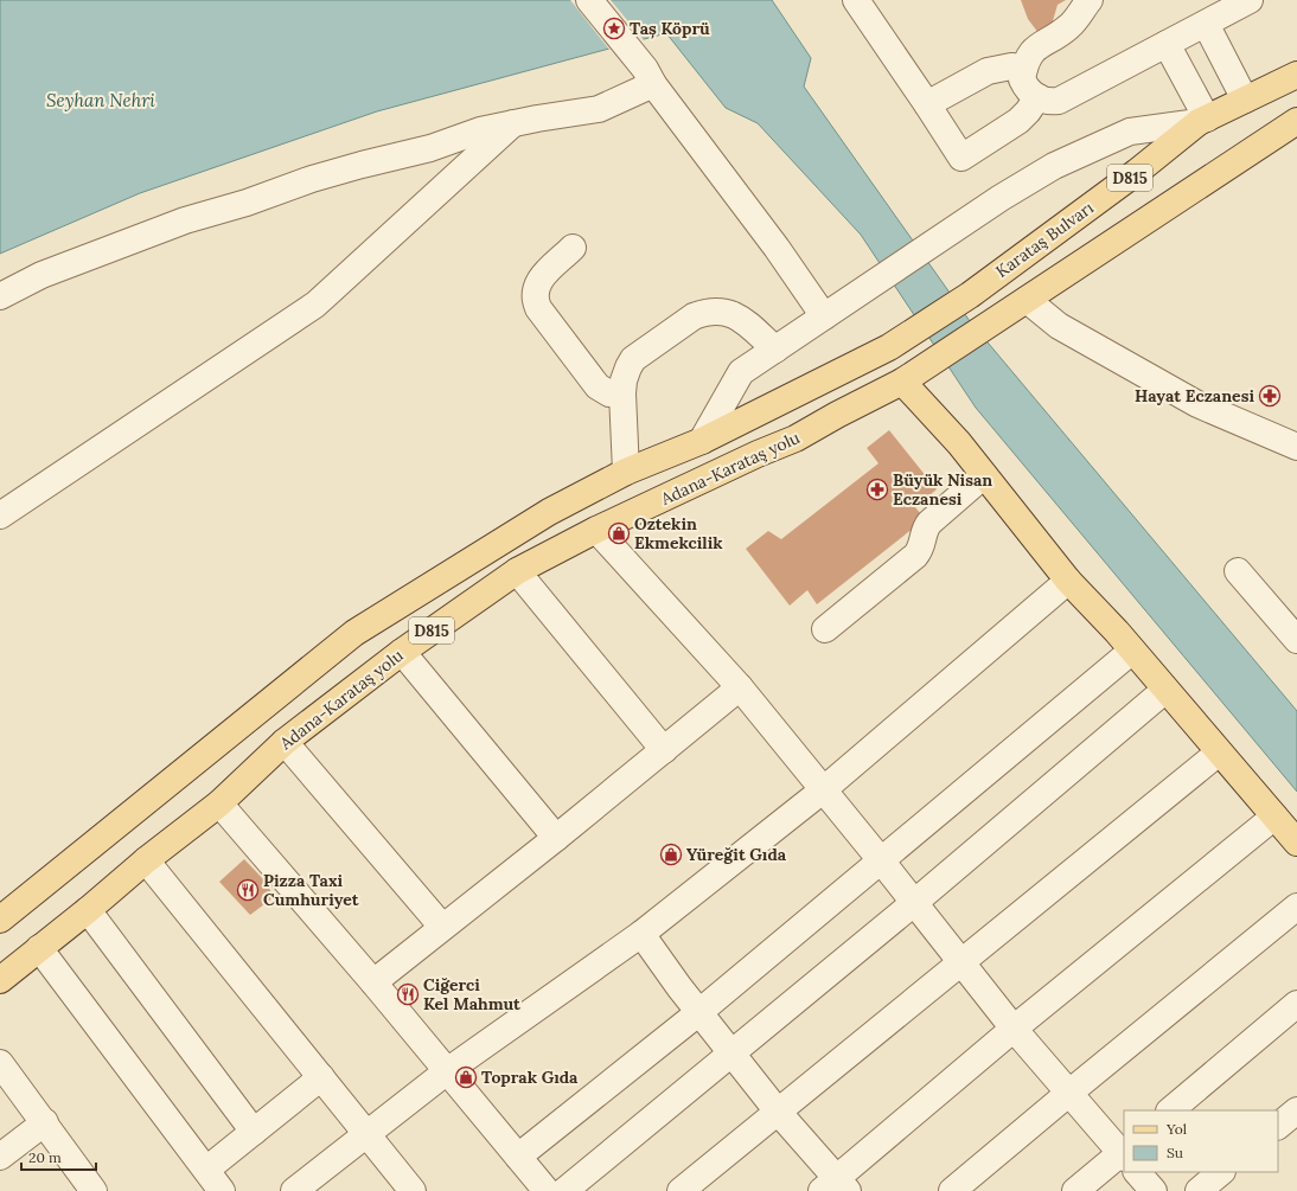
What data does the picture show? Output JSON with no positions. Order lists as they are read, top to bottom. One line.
{"streets":{"main road":["D815","Karataş Bulvarı","Adana-Karataş yolu"]},"crossings":[["D815","Karataş Bulvarı"],["D815","Adana-Karataş yolu"]],"water":["Seyhan Nehri"],"places":{"place":["Taș Köprü"],"pharmacy":["Hayat Eczanesi","Büyük Nisan Eczanesi"],"shop":["Oztekin Ekmekcilik","Yüreğit Gıda","Toprak Gıda"],"restaurant":["Pizza Taxi Cumhuriyet","Ciğerci Kel Mahmut"]},"legend":["Yol","Su"],"scale_bar":"20 m"}
